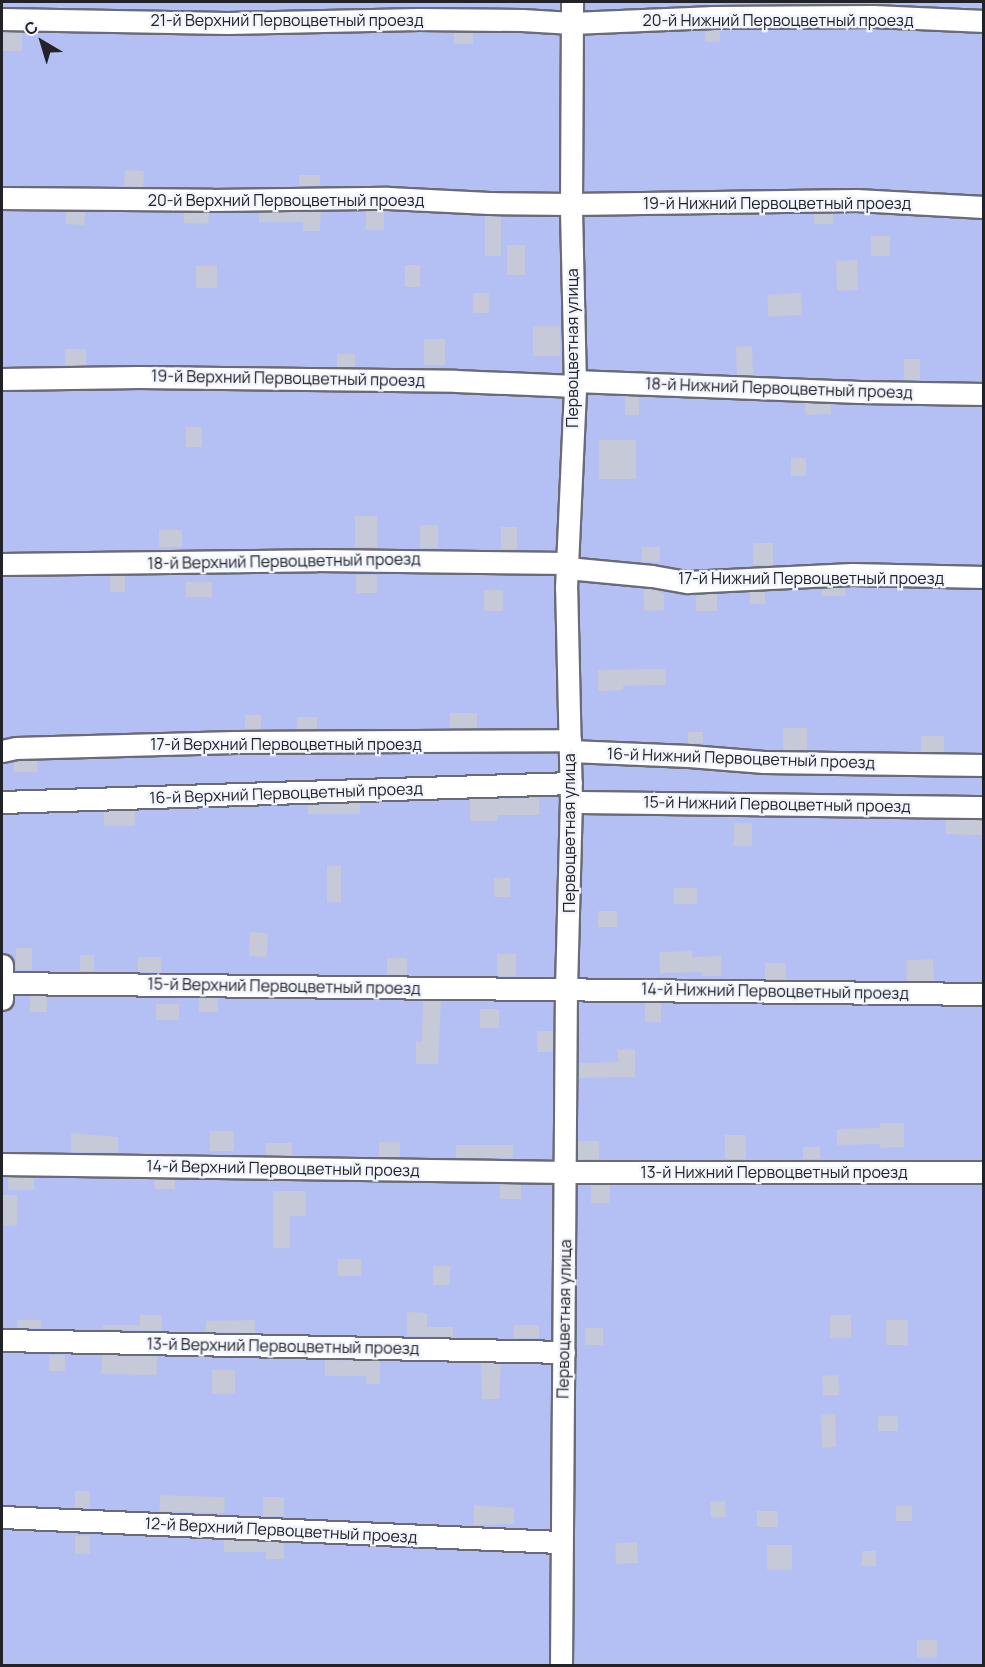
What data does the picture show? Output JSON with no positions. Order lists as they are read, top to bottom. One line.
{"streets":{"lane":["21-й Верхний Первоцветный проезд","20-й Нижний Первоцветный проезд","20-й Верхний Первоцветный проезд","19-й Нижний Первоцветный проезд","Первоцветная улица","19-й Верхний Первоцветный проезд","18-й Нижний Первоцветный проезд","18-й Верхний Первоцветный проезд","17-й Нижний Первоцветный проезд","17-й Верхний Первоцветный проезд","16-й Нижний Первоцветный проезд","16-й Верхний Первоцветный проезд","15-й Нижний Первоцветный проезд","15-й Верхний Первоцветный проезд","14-й Нижний Первоцветный проезд","14-й Верхний Первоцветный проезд","13-й Нижний Первоцветный проезд","13-й Верхний Первоцветный проезд","12-й Верхний Первоцветный проезд"]},"crossings":[["21-й Верхний Первоцветный проезд","20-й Нижний Первоцветный проезд"],["21-й Верхний Первоцветный проезд","Первоцветная улица"],["20-й Нижний Первоцветный проезд","Первоцветная улица"],["20-й Верхний Первоцветный проезд","19-й Нижний Первоцветный проезд"],["20-й Верхний Первоцветный проезд","Первоцветная улица"],["19-й Нижний Первоцветный проезд","Первоцветная улица"],["Первоцветная улица","19-й Верхний Первоцветный проезд"],["Первоцветная улица","18-й Нижний Первоцветный проезд"],["Первоцветная улица","18-й Верхний Первоцветный проезд"],["Первоцветная улица","17-й Нижний Первоцветный проезд"],["Первоцветная улица","17-й Верхний Первоцветный проезд"],["Первоцветная улица","16-й Нижний Первоцветный проезд"],["Первоцветная улица","16-й Верхний Первоцветный проезд"],["Первоцветная улица","15-й Нижний Первоцветный проезд"],["Первоцветная улица","15-й Верхний Первоцветный проезд"],["Первоцветная улица","14-й Нижний Первоцветный проезд"],["Первоцветная улица","14-й Верхний Первоцветный проезд"],["Первоцветная улица","13-й Нижний Первоцветный проезд"],["Первоцветная улица","13-й Верхний Первоцветный проезд"],["Первоцветная улица","12-й Верхний Первоцветный проезд"],["19-й Верхний Первоцветный проезд","18-й Нижний Первоцветный проезд"],["18-й Верхний Первоцветный проезд","17-й Нижний Первоцветный проезд"],["17-й Верхний Первоцветный проезд","16-й Нижний Первоцветный проезд"],["16-й Верхний Первоцветный проезд","15-й Нижний Первоцветный проезд"],["15-й Верхний Первоцветный проезд","14-й Нижний Первоцветный проезд"],["14-й Верхний Первоцветный проезд","13-й Нижний Первоцветный проезд"]],"north":"top left"}
